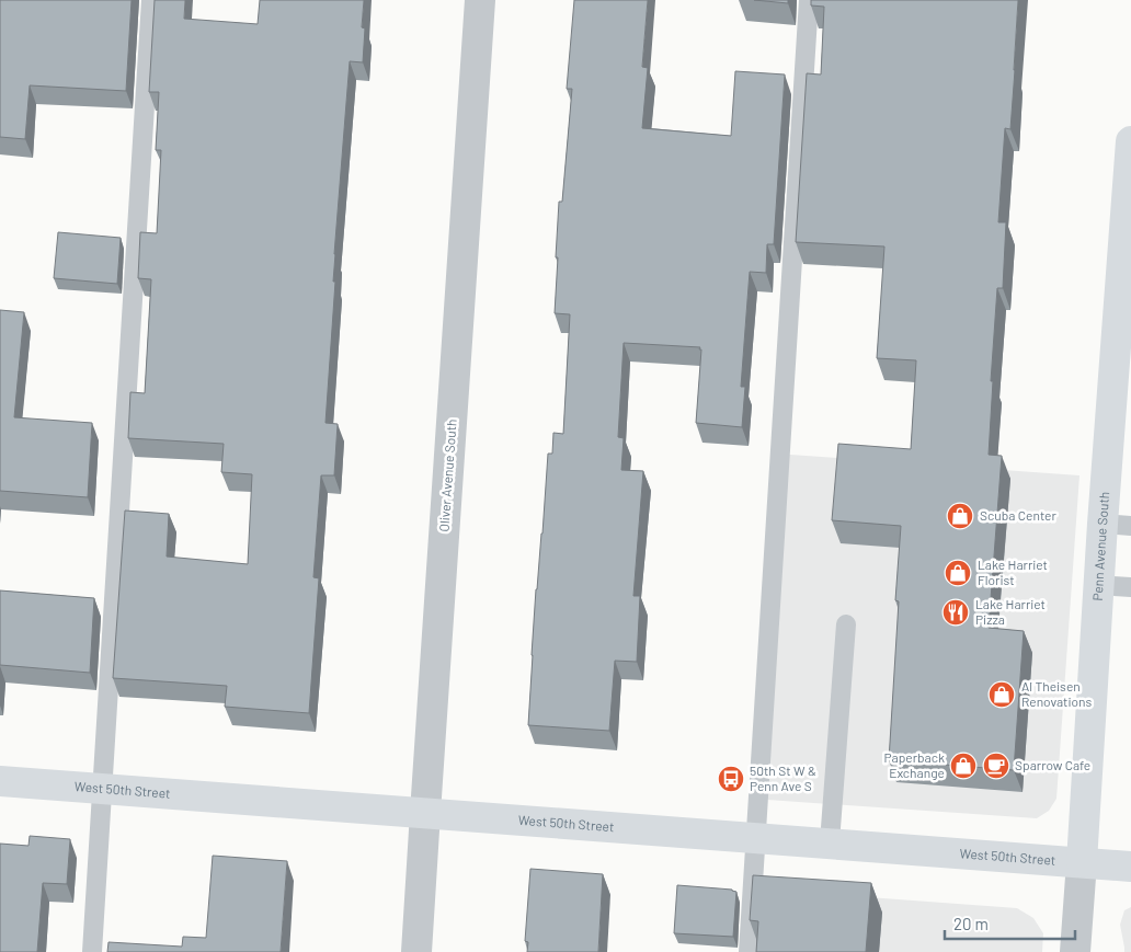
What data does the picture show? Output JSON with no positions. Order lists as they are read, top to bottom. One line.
{"streets":{"main road":["Penn Avenue South","West 50th Street"],"street":["Oliver Avenue South"]},"crossings":[["Oliver Avenue South","West 50th Street"],["Penn Avenue South","West 50th Street"]],"places":{"shop":["Scuba Center","Lake Harriet Florist","Al Theisen Renovations","Paperback Exchange"],"restaurant":["Lake Harriet Pizza"],"cafe":["Sparrow Cafe"],"bus stop":["50th St W & Penn Ave S"]},"scale_bar":"20 m"}
